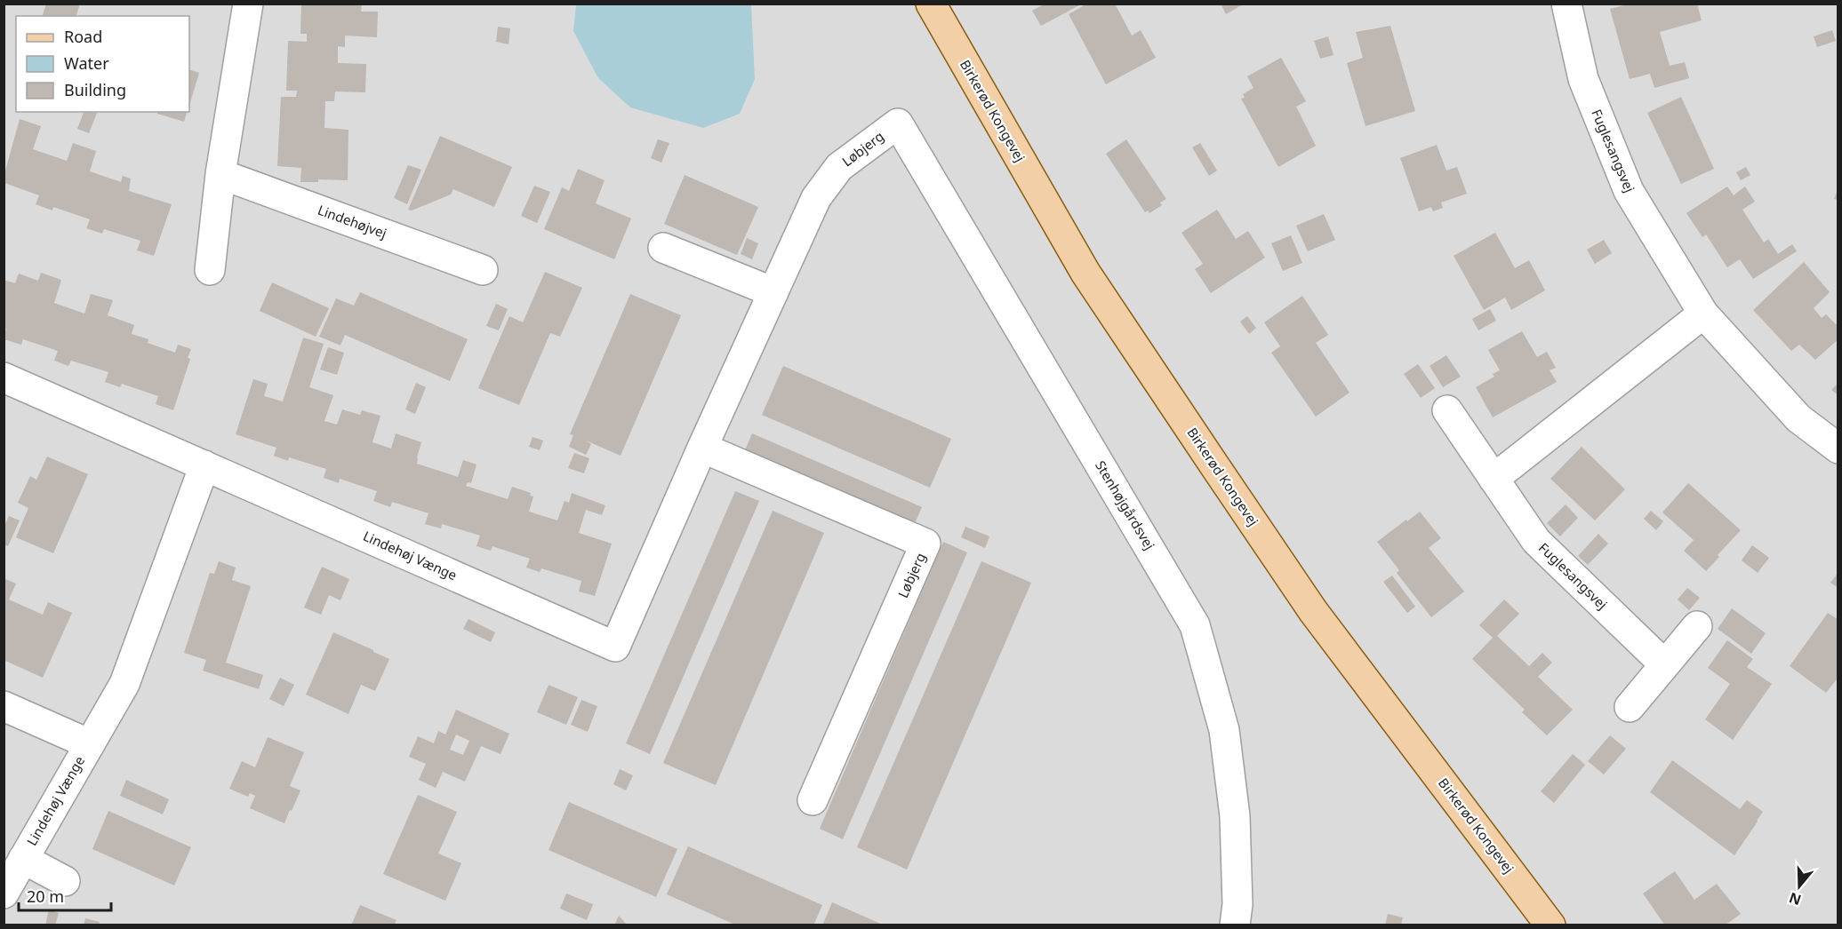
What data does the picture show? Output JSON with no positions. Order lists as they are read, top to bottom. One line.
{"streets":{"main road":["Birkerød Kongevej"],"street":["Løbjerg","Fuglesangsvej","Lindehøjvej","Stenhøjgårdsvej","Lindehøj Vænge"]},"crossings":[["Løbjerg","Stenhøjgårdsvej"],["Løbjerg","Lindehøj Vænge"]],"legend":["Road","Water","Building"],"scale_bar":"20 m","north":"bottom"}
